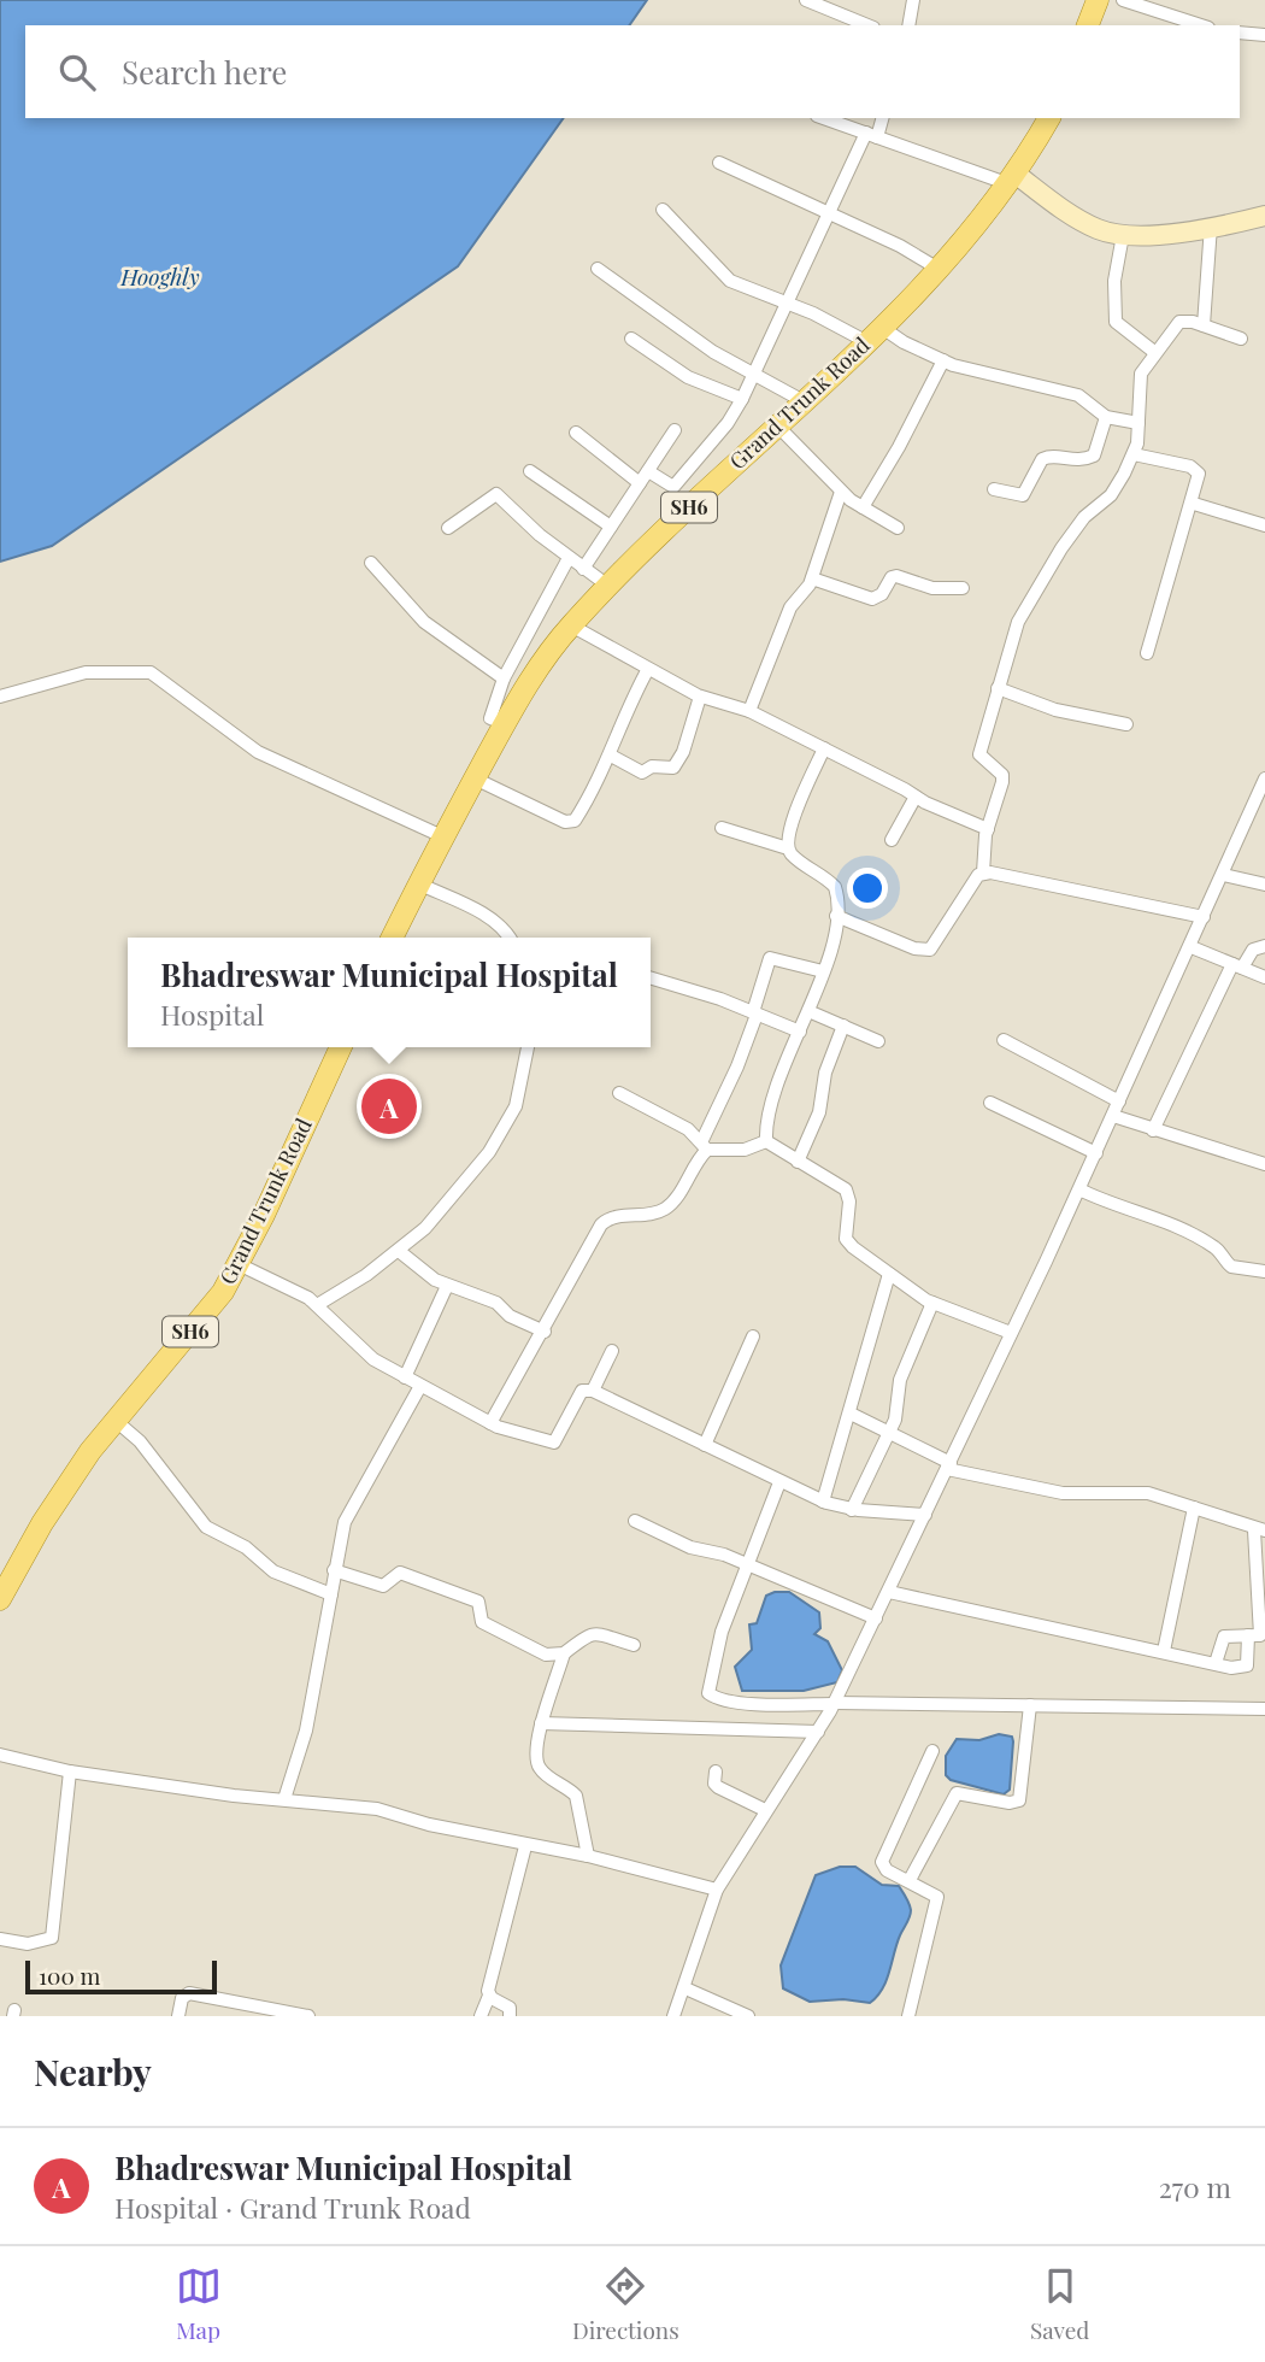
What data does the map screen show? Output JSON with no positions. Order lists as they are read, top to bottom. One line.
{"streets":{"main road":["Grand Trunk Road","SH6"]},"water":["Hooghly"],"scale_bar":"100 m","page":{"search":"Search here","popup":["Bhadreswar Municipal Hospital","Hospital"],"pins":"A","scale":"100 m","heading":"Nearby","list":[{"mark":"A","name":"Bhadreswar Municipal Hospital","note":"Hospital · Grand Trunk Road","value":"270 m"}],"nav":["Map","Directions","Saved"]}}
